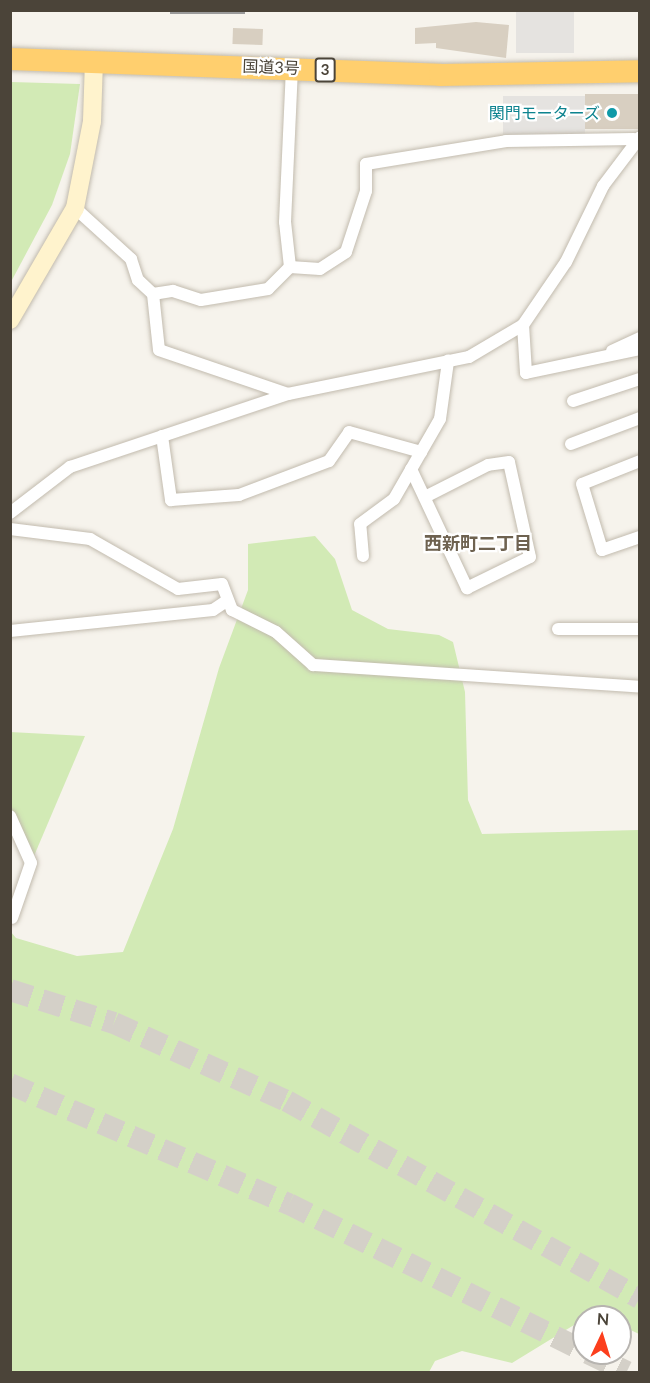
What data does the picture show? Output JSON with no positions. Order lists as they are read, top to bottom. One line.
{"streets":{"highway":["国道3号","3"]},"districts":["西新町二丁目"],"places":["関門モーターズ"],"north":"top"}
